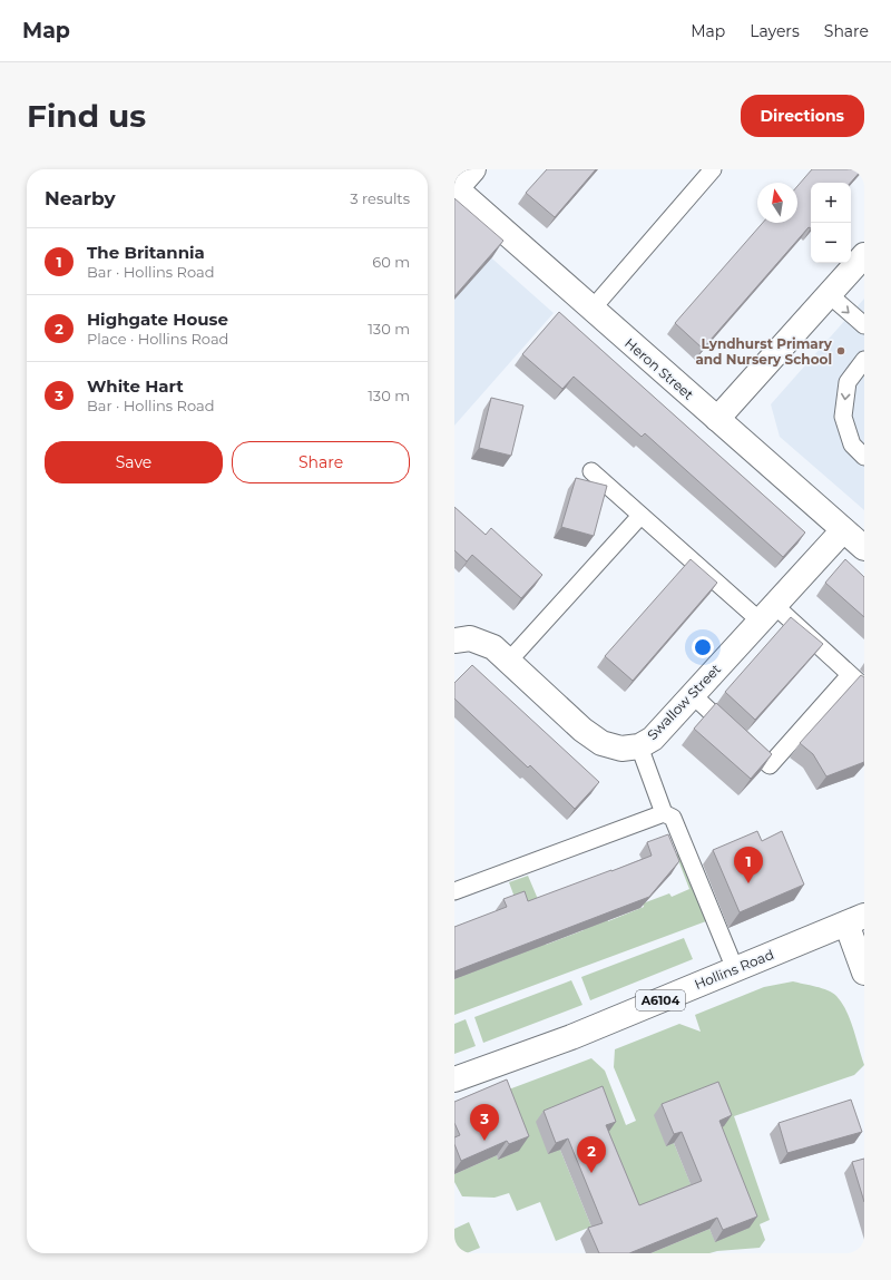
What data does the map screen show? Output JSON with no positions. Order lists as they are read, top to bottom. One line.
{"streets":{"street":["Heron Street","Swallow Street","Hollins Road","A6104"]},"crossings":[["Heron Street","Swallow Street"]],"places":["Lyndhurst Primary and Nursery School"],"north":"top","page":{"header":"Map","nav":["Map","Layers","Share"],"buttons":["Directions",["Save","Share"]],"title":"Find us","heading":["Nearby","3 results"],"map_buttons":["+","−"],"list":[{"mark":"1","name":"The Britannia","note":"Bar · Hollins Road","value":"60 m"},{"mark":"2","name":"Highgate House","note":"Place · Hollins Road","value":"130 m"},{"mark":"3","name":"White Hart","note":"Bar · Hollins Road","value":"130 m"}],"pins":["1","3","2"]}}
